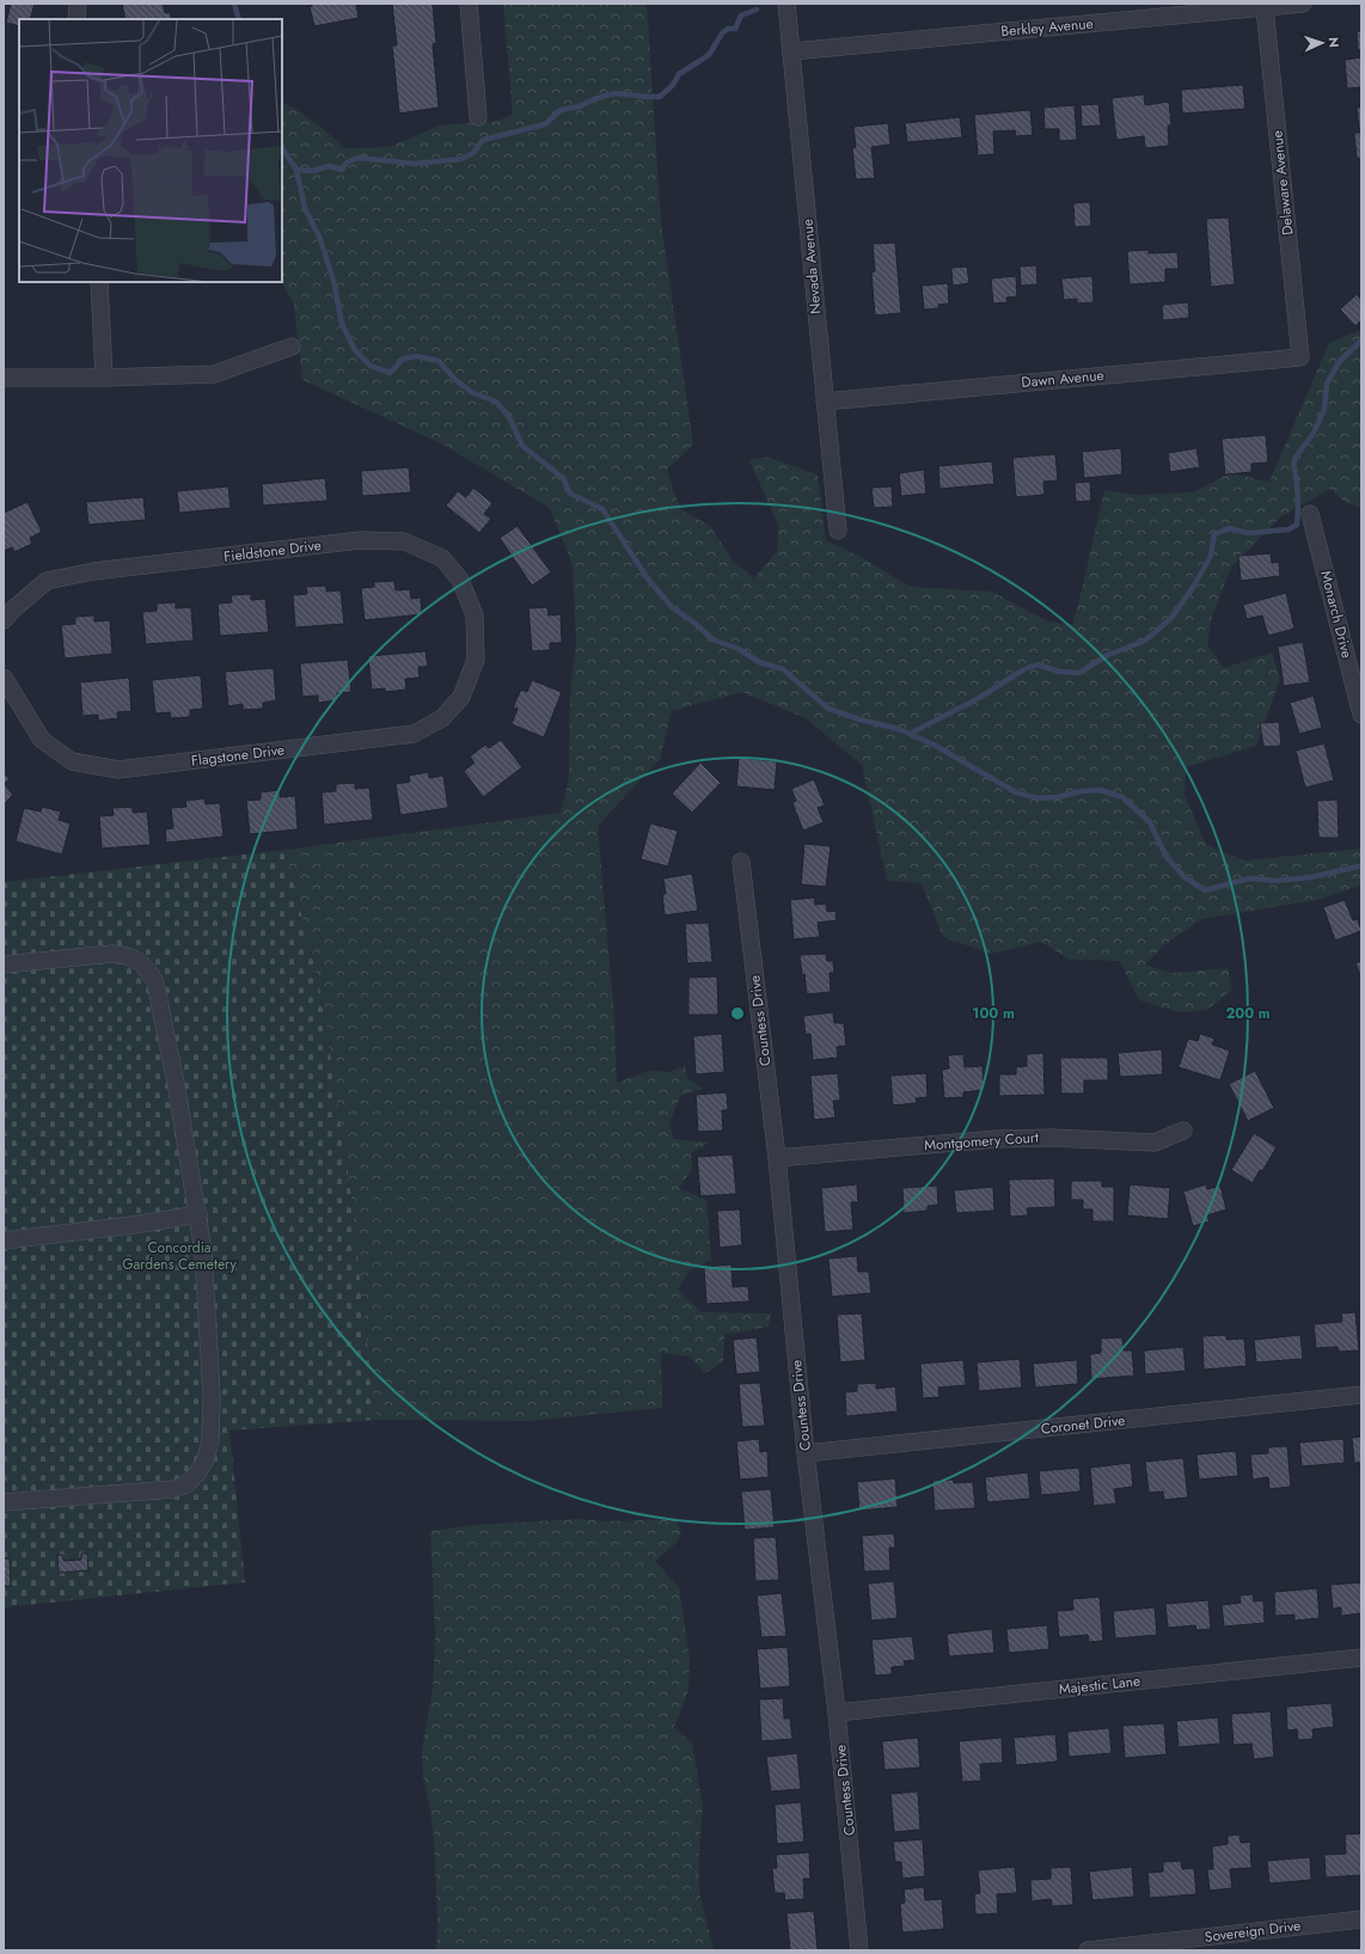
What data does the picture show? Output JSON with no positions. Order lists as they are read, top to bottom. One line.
{"streets":{"street":["Berkley Avenue","Delaware Avenue","Nevada Avenue","Dawn Avenue","Fieldstone Drive","Monarch Drive","Flagstone Drive","Countess Drive","Montgomery Court","Coronet Drive","Majestic Lane","Sovereign Drive"]},"crossings":[["Berkley Avenue","Delaware Avenue"],["Berkley Avenue","Nevada Avenue"],["Delaware Avenue","Dawn Avenue"],["Nevada Avenue","Dawn Avenue"],["Fieldstone Drive","Flagstone Drive"],["Countess Drive","Montgomery Court"],["Countess Drive","Coronet Drive"],["Countess Drive","Majestic Lane"]],"parks":["Concordia Gardens Cemetery"],"north":"right","rings":["100 m","200 m"]}
